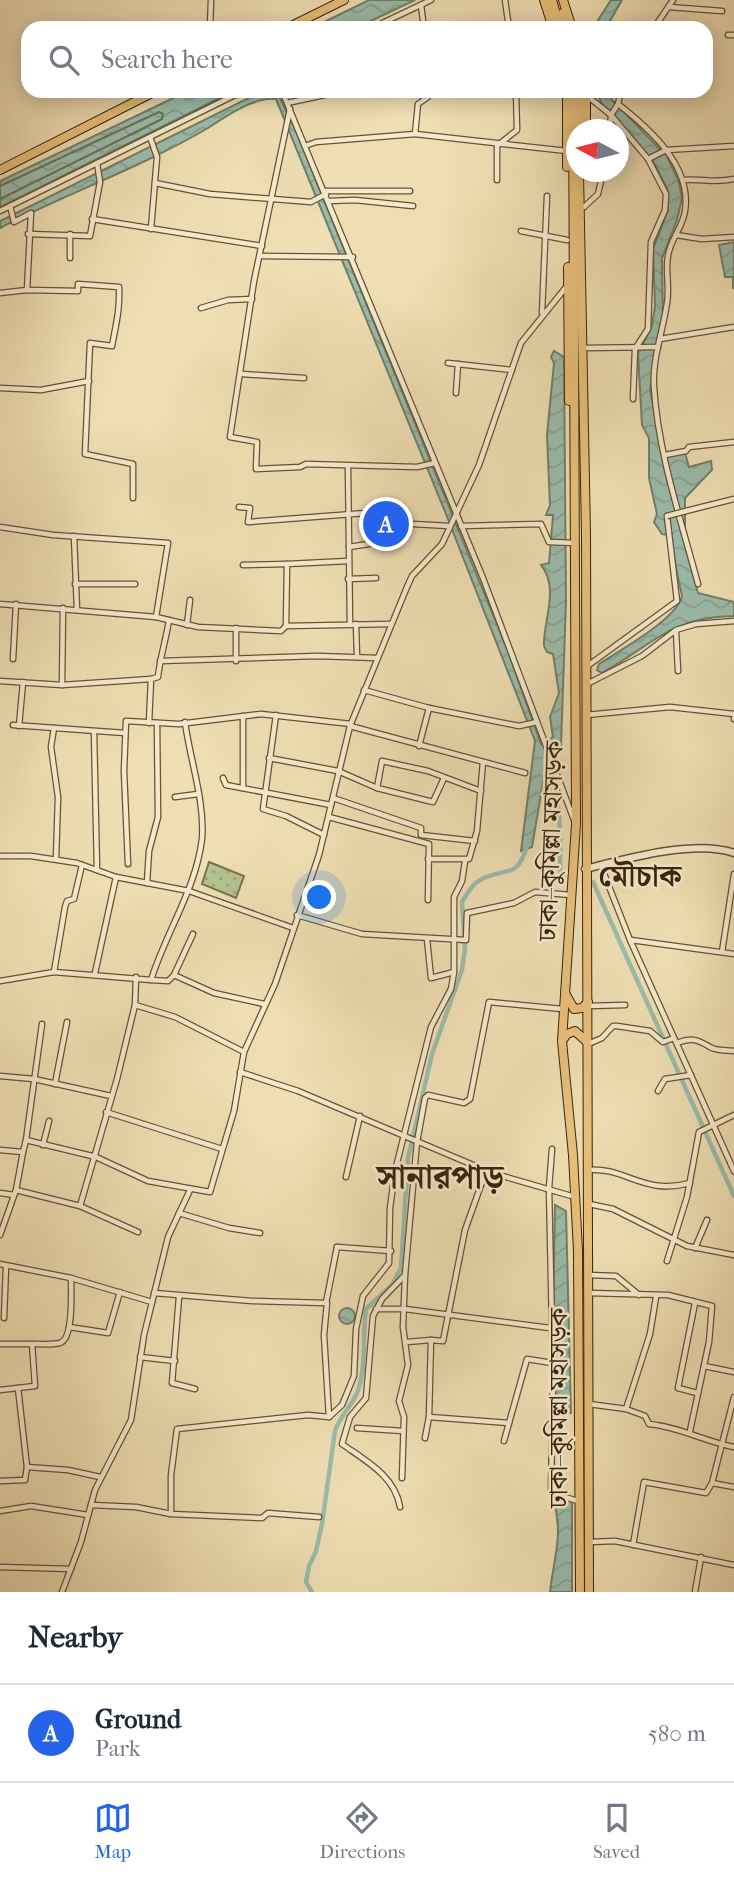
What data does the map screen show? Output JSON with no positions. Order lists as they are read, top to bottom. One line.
{"streets":{"main road":["ঢাকা–কুমিল্লা মহাসড়ক"]},"districts":["মৌচাক","সানারপাড়"],"north":"left","page":{"search":"Search here","pins":"A","heading":"Nearby","list":[{"mark":"A","name":"Ground","note":"Park","value":"580 m"}],"nav":["Map","Directions","Saved"]}}
